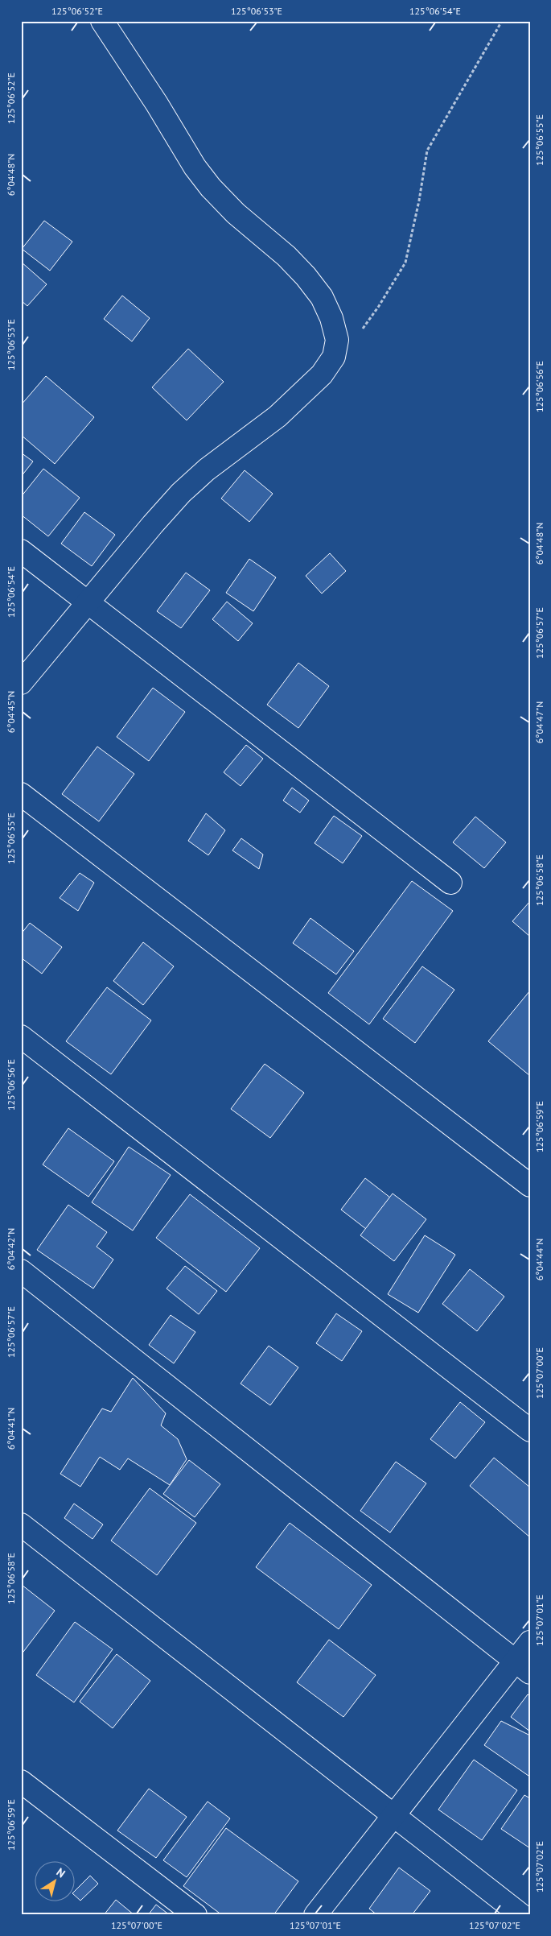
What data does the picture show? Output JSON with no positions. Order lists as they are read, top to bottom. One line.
{"north":"top right","coordinates":["125°06'52\"E","125°06'53\"E","125°06'54\"E","125°06'55\"E","6°04'48\"N","125°06'56\"E","125°06'57\"E","6°04'45\"N","6°04'47\"N","125°06'58\"E","125°06'59\"E","6°04'42\"N","6°04'44\"N","125°07'00\"E","6°04'41\"N","125°07'01\"E","125°07'02\"E"]}
